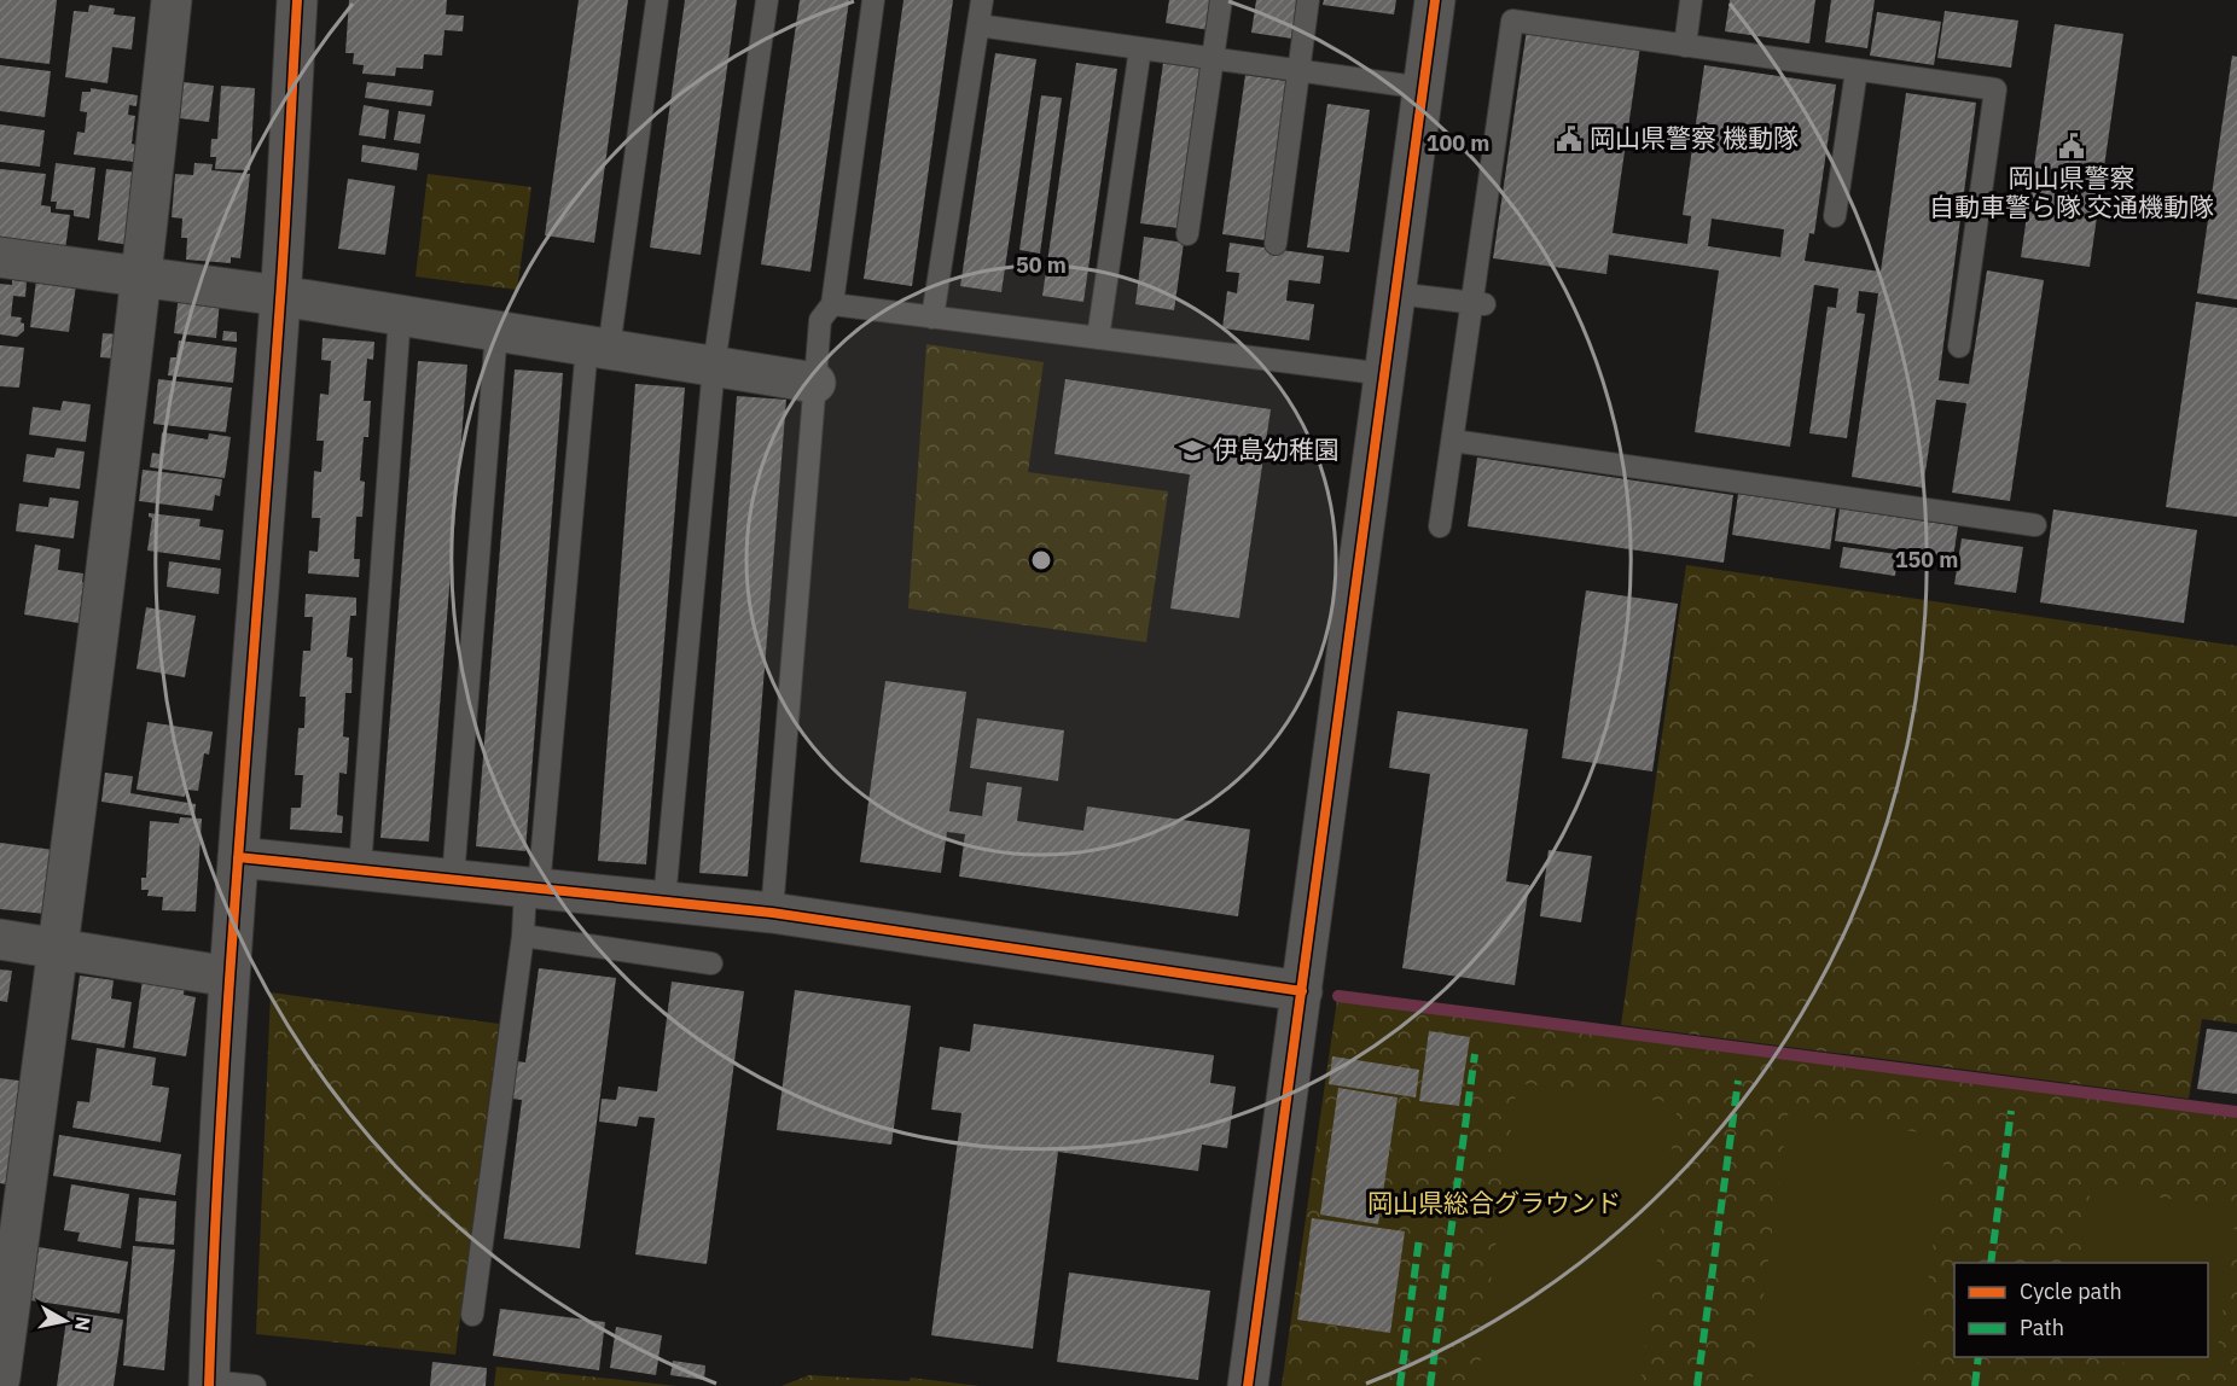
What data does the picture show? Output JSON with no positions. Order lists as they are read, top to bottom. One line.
{"parks":["岡山県総合グラウンド"],"places":{"public building":["岡山県警察 機動隊","岡山県警察 自動車警ら隊 交通機動隊"],"school or university":["伊島幼稚園"]},"legend":["Cycle path","Path"],"north":"right","rings":["100 m","50 m","150 m"]}
